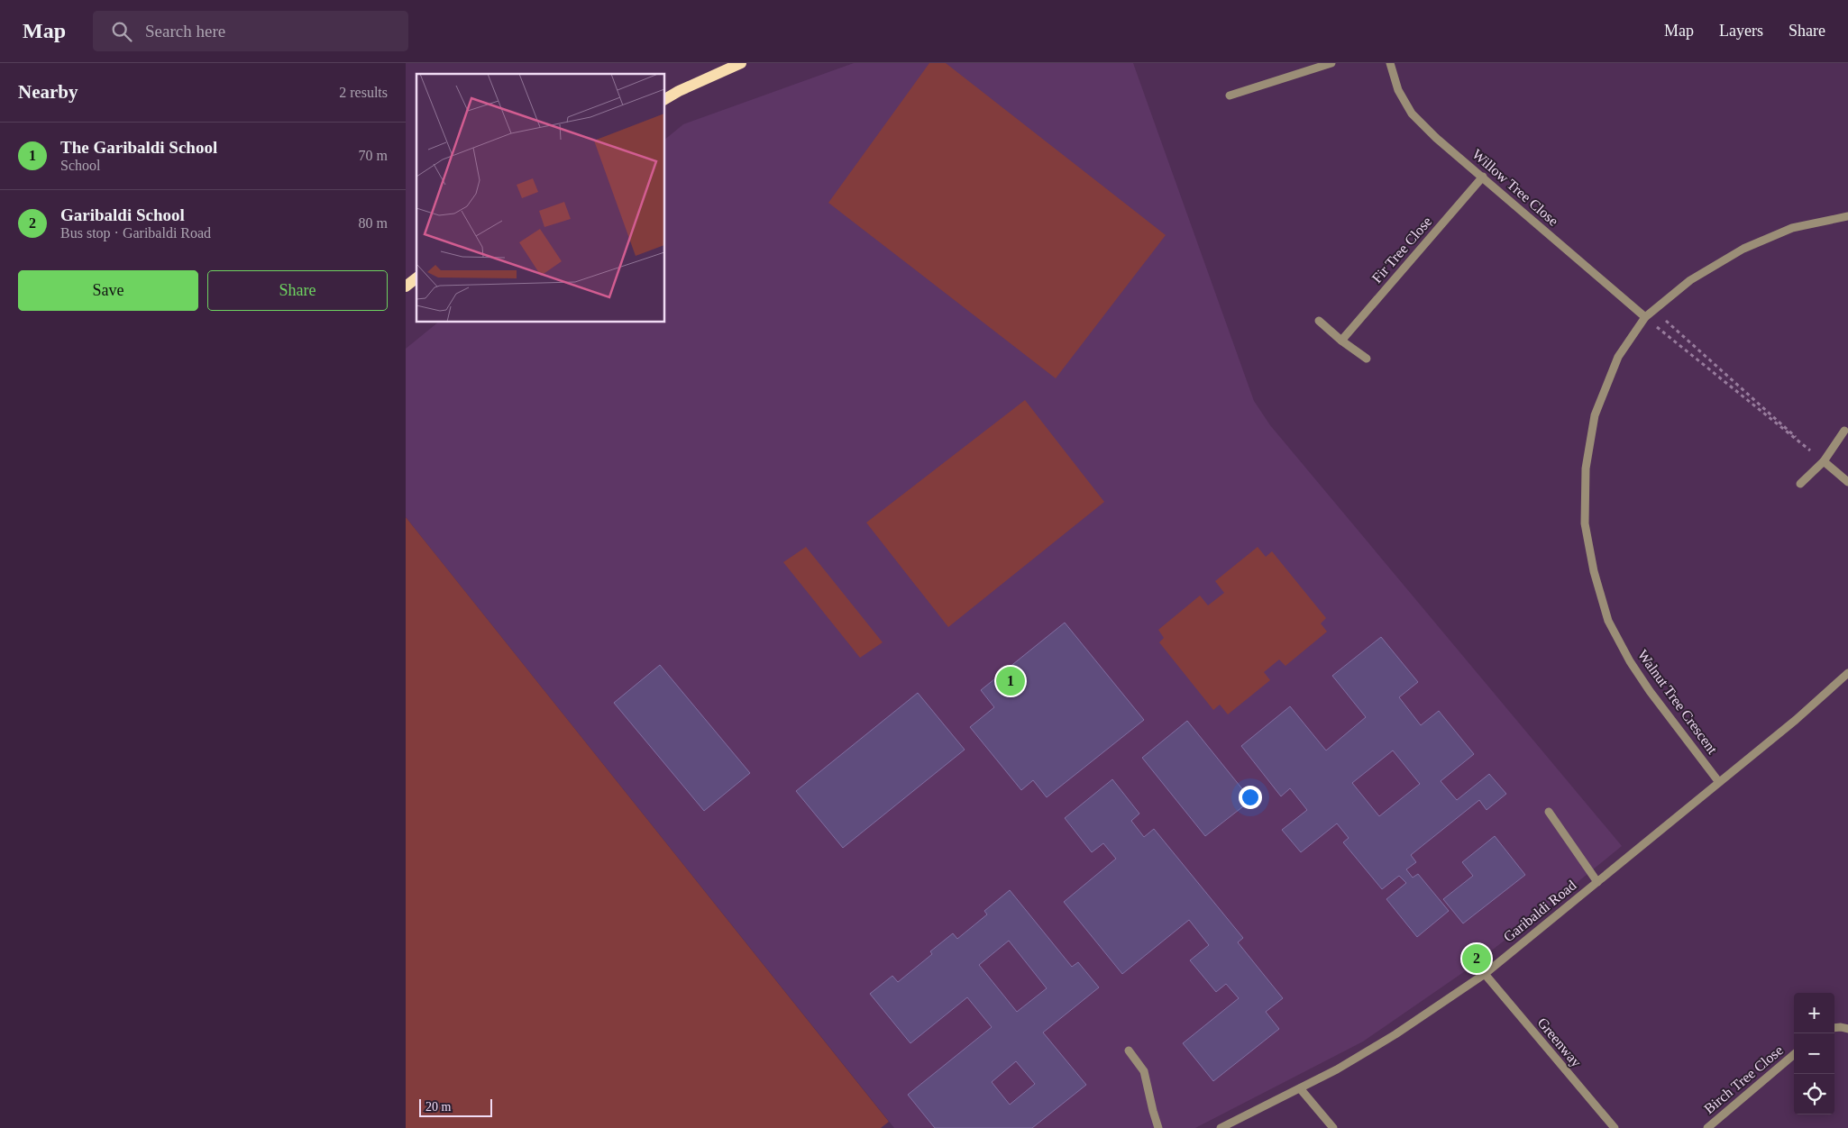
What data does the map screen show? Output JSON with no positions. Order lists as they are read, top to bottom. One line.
{"streets":{"street":["Willow Tree Close","Fir Tree Close","Walnut Tree Crescent","Garibaldi Road","Greenway","Birch Tree Close"]},"crossings":[["Willow Tree Close","Fir Tree Close"],["Willow Tree Close","Walnut Tree Crescent"],["Walnut Tree Crescent","Garibaldi Road"],["Garibaldi Road","Greenway"]],"scale_bar":"20 m","page":{"header":"Map","search":"Search here","nav":["Map","Layers","Share"],"heading":["Nearby","2 results"],"list":[{"mark":"1","name":"The Garibaldi School","note":"School","value":"70 m"},{"mark":"2","name":"Garibaldi School","note":"Bus stop · Garibaldi Road","value":"80 m"}],"buttons":["Save","Share"],"pins":["1","2"],"map_buttons":["+","−"],"scale":"20 m"}}
